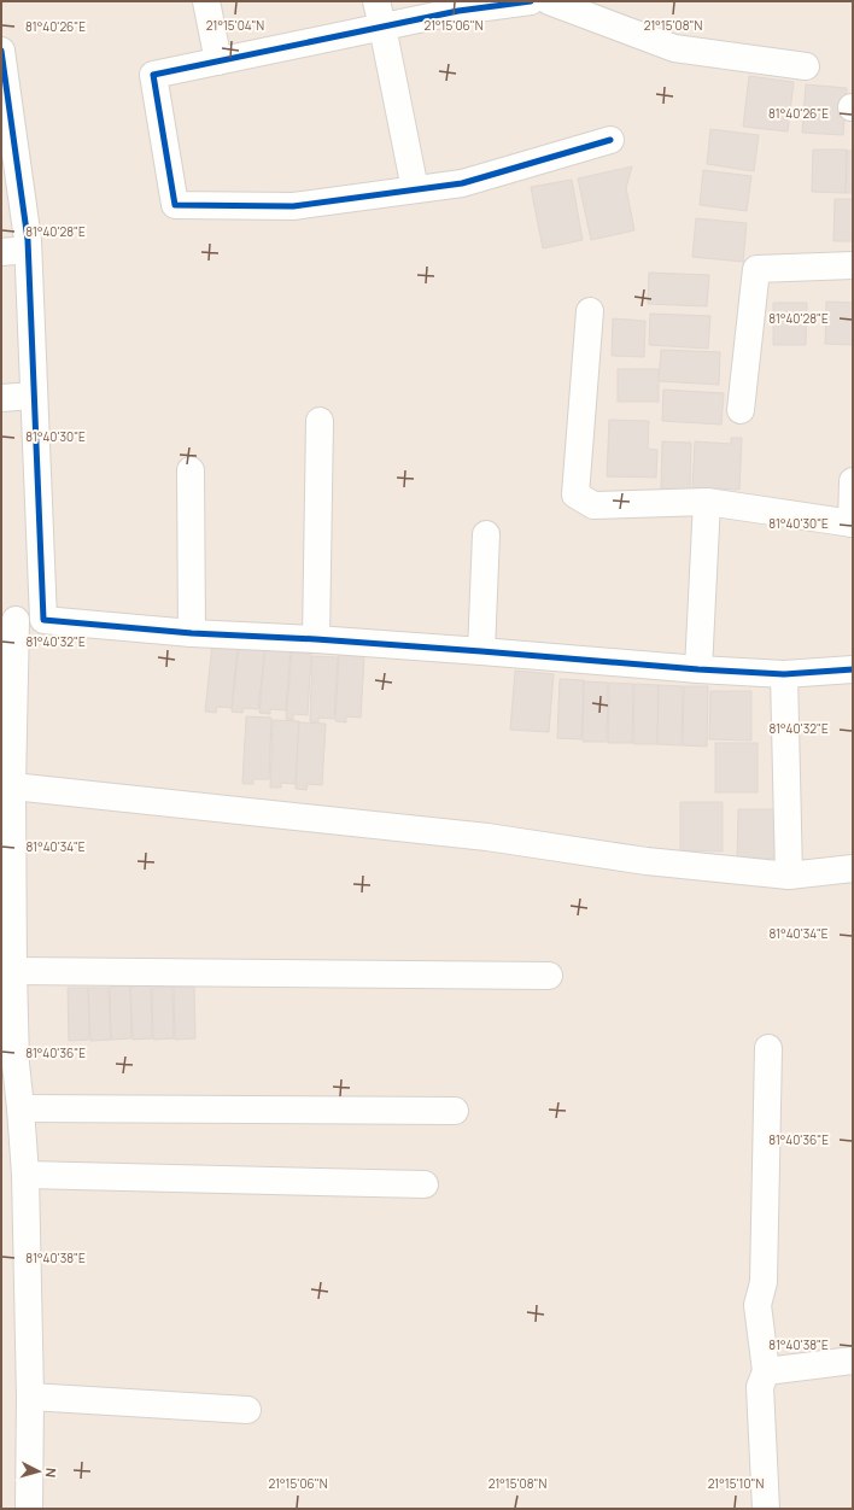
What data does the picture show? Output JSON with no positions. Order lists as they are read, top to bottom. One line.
{"north":"right","coordinates":["21°15'04\"N","21°15'06\"N","21°15'08\"N","81°40'26\"E","81°40'28\"E","81°40'30\"E","81°40'32\"E","81°40'34\"E","81°40'36\"E","81°40'38\"E","21°15'10\"N"]}
